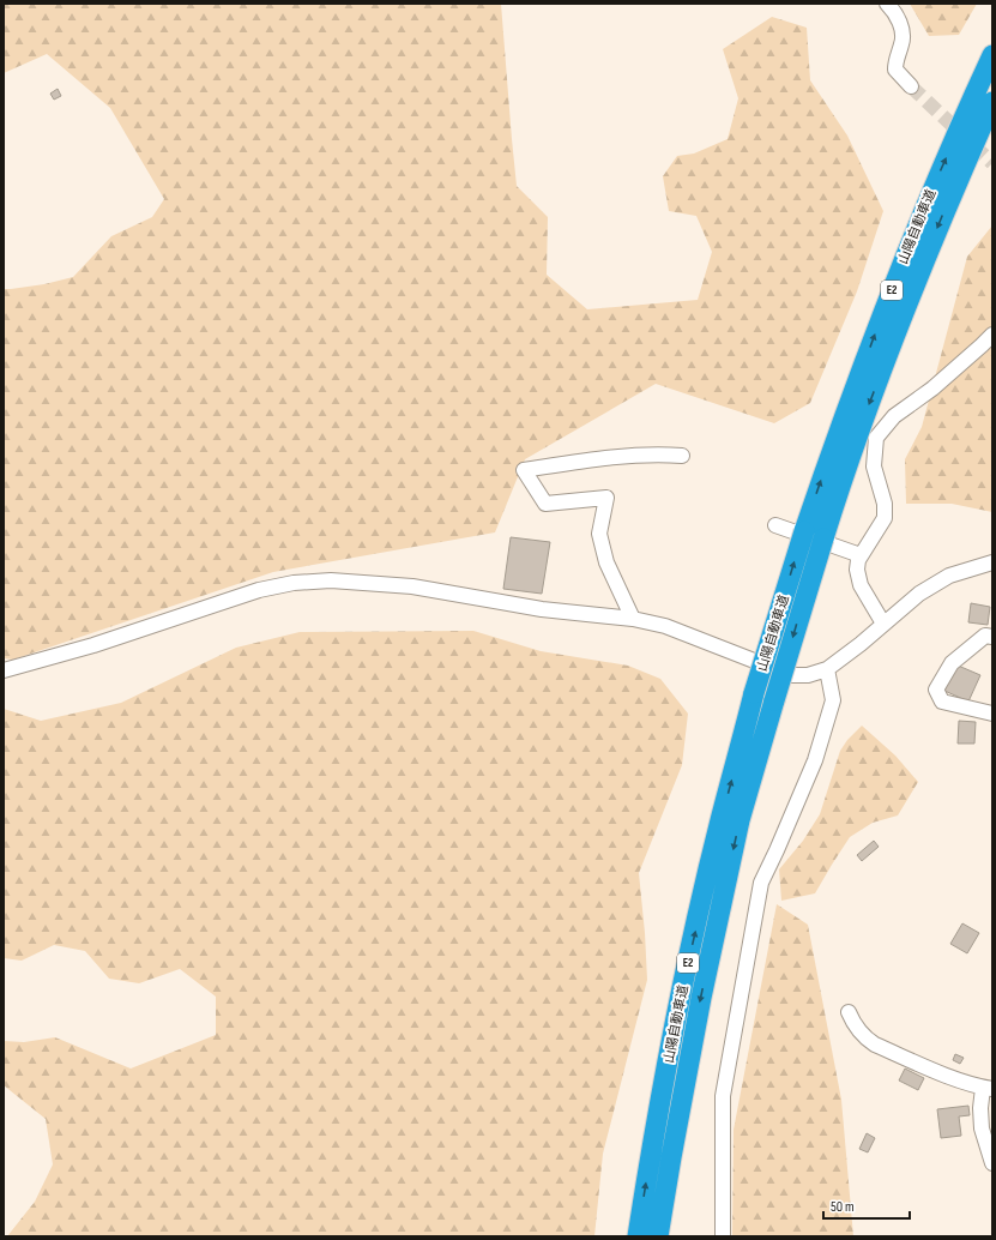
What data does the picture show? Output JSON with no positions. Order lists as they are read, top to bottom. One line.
{"streets":{"highway":["山陽自動車道","E2"]},"scale_bar":"50 m"}
